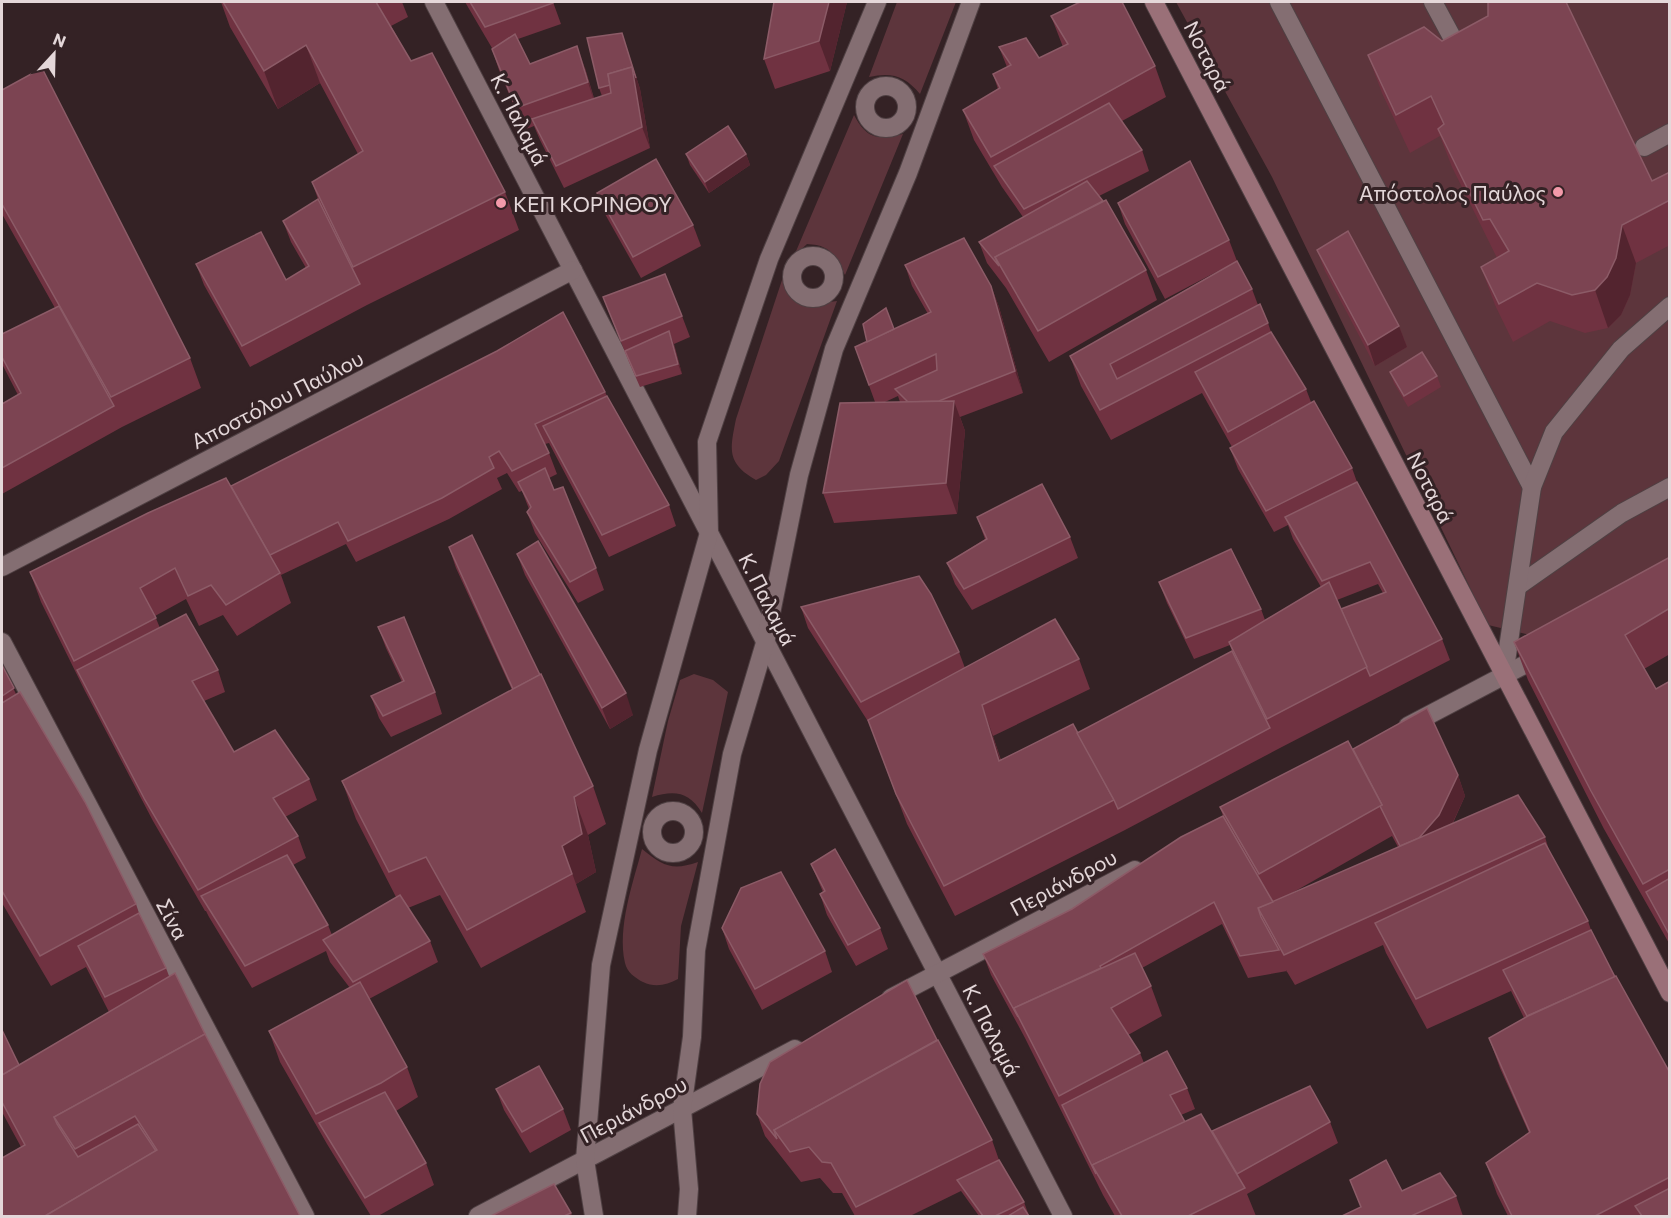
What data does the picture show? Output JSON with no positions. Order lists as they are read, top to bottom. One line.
{"streets":{"street":["Νοταρά","Κ. Παλαμά","Αποστόλου Παύλου","Περιάνδρου","Σίνα"]},"crossings":[["Κ. Παλαμά","Αποστόλου Παύλου"],["Κ. Παλαμά","Περιάνδρου"]],"places":["Απόστολος Παύλος","ΚΕΠ ΚΟΡΙΝΘΟΥ"],"north":"top"}
